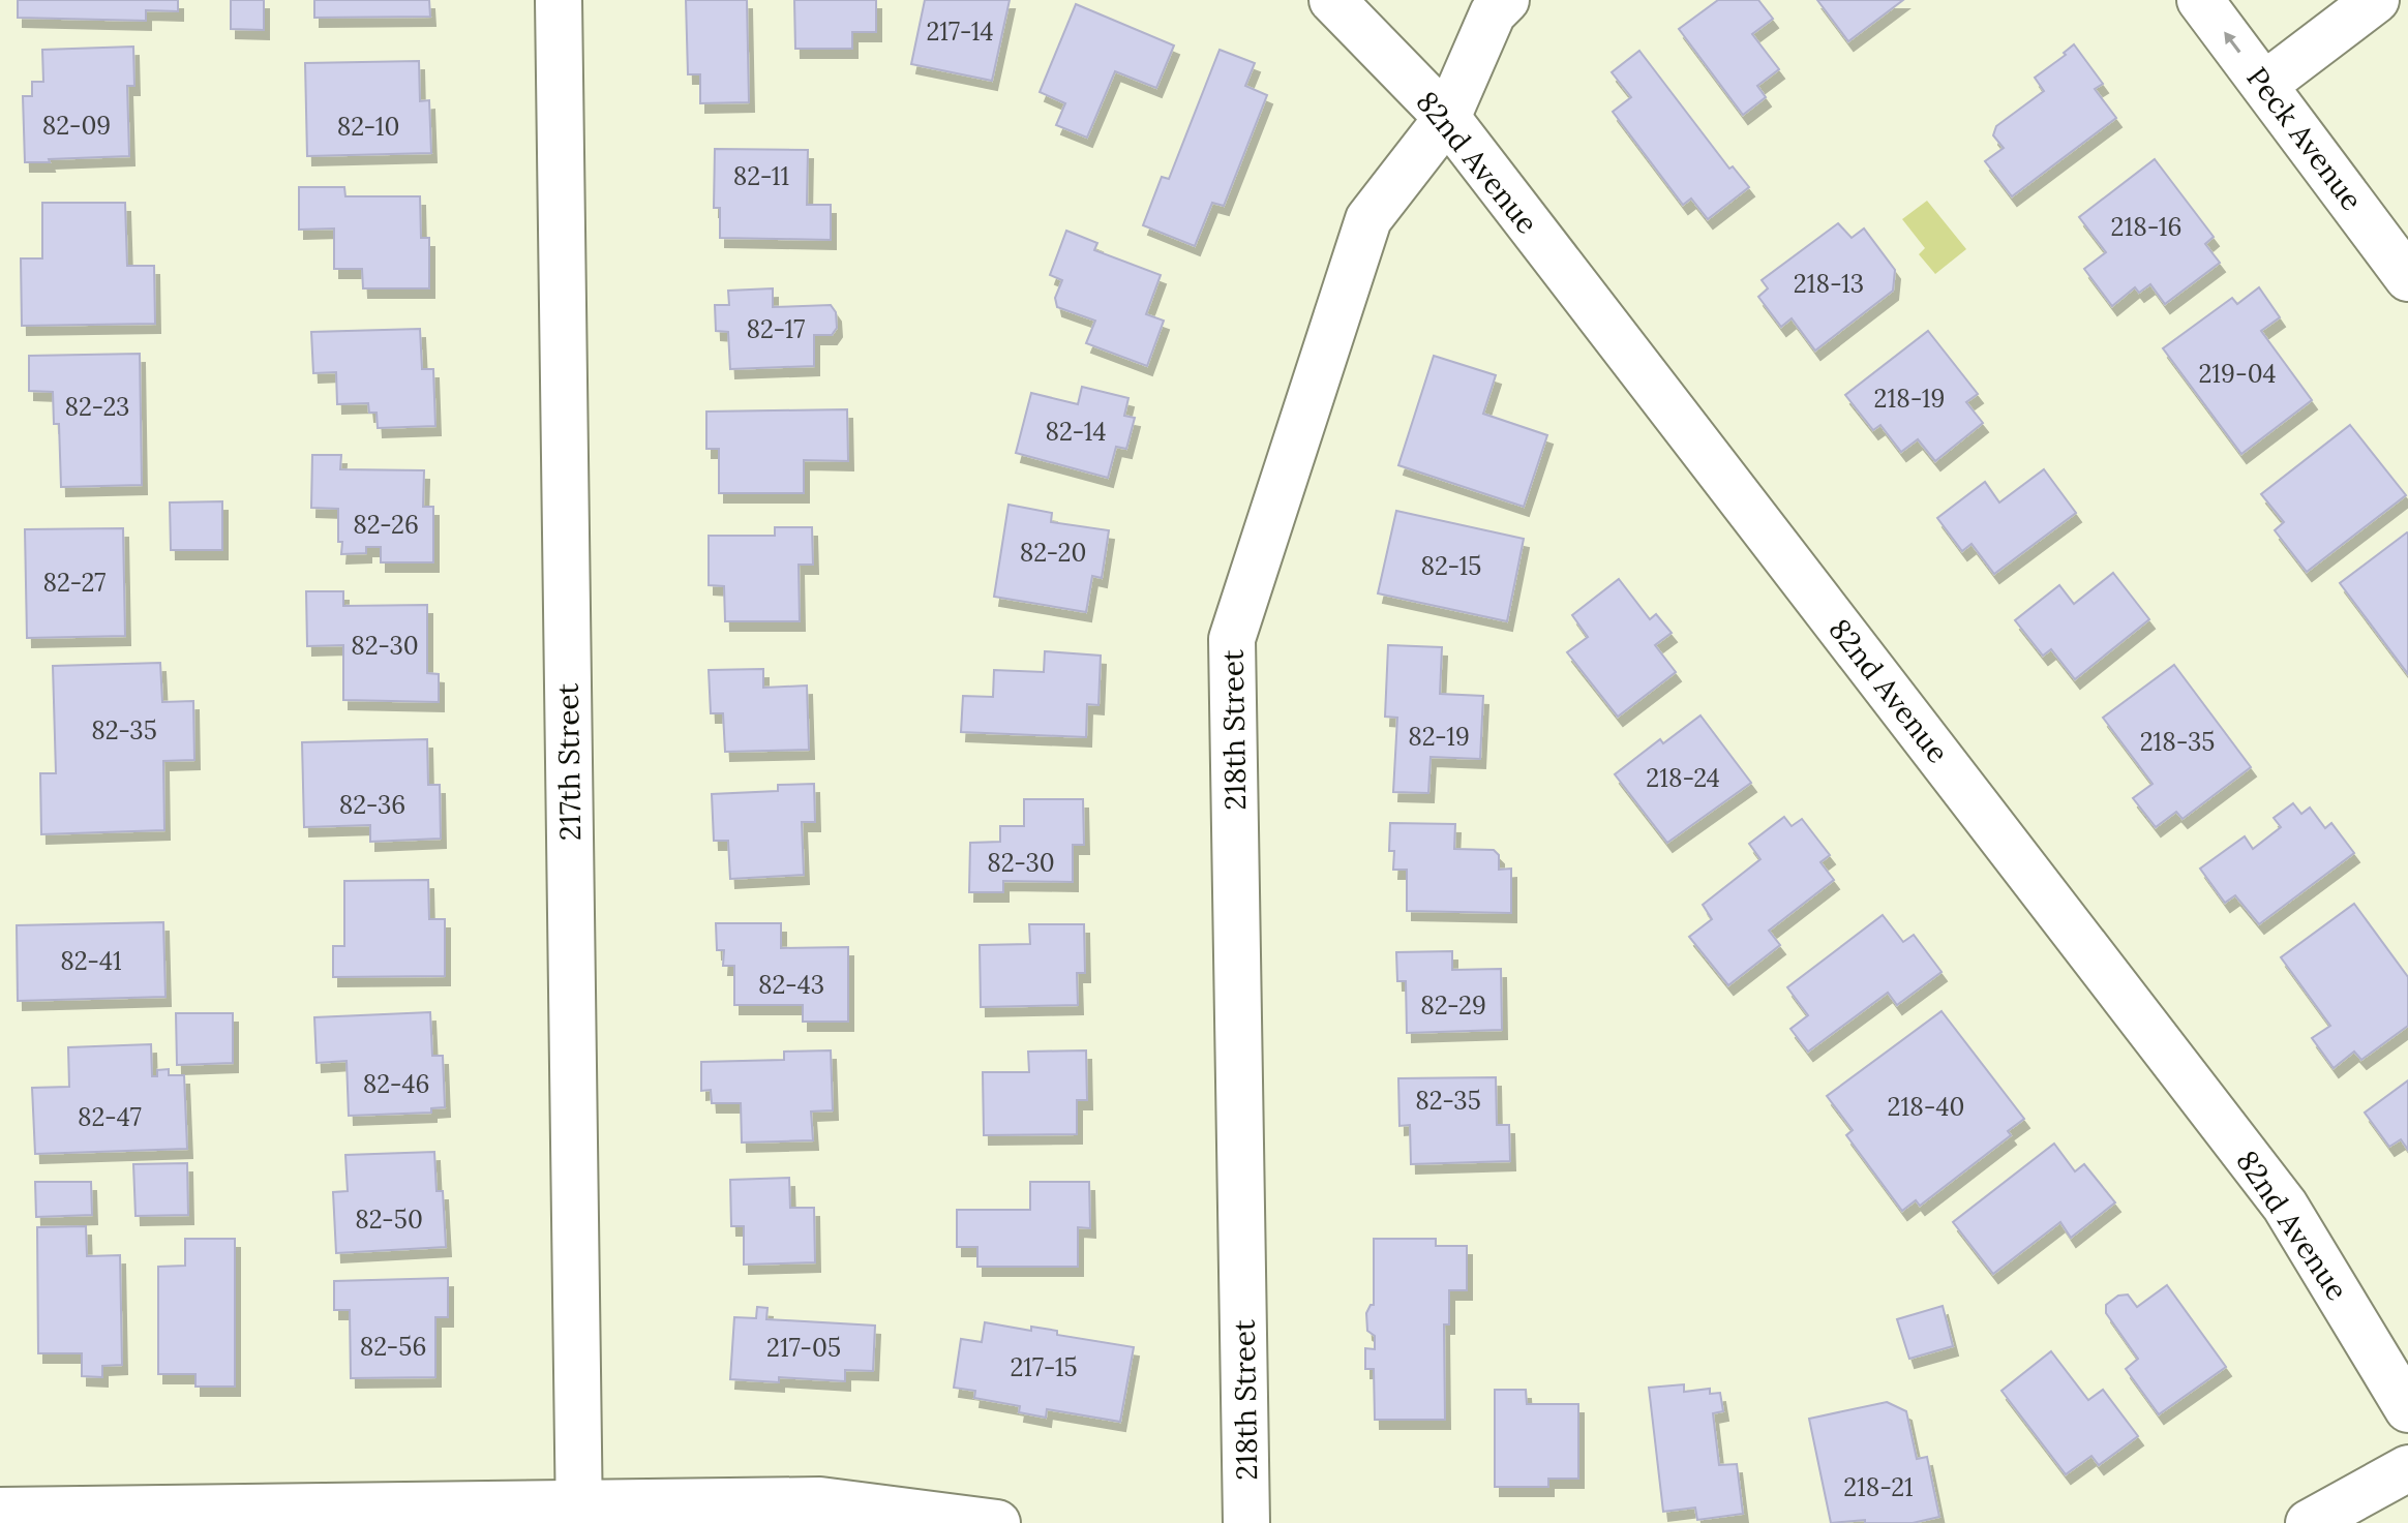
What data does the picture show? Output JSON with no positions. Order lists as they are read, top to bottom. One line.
{"streets":{"street":["Peck Avenue","82nd Avenue","218th Street","217th Street"]},"crossings":[["82nd Avenue","218th Street"]],"house_numbers":["217-14","82-09","82-10","82-11","218-16","218-13","82-17","219-04","218-19","82-23","82-14","82-26","82-20","82-15","82-27","82-30","82-35","82-19","218-35","218-24","82-36","82-30","82-41","82-43","82-29","82-46","82-35","218-40","82-47","82-50","82-56","217-05","217-15","218-21"]}
